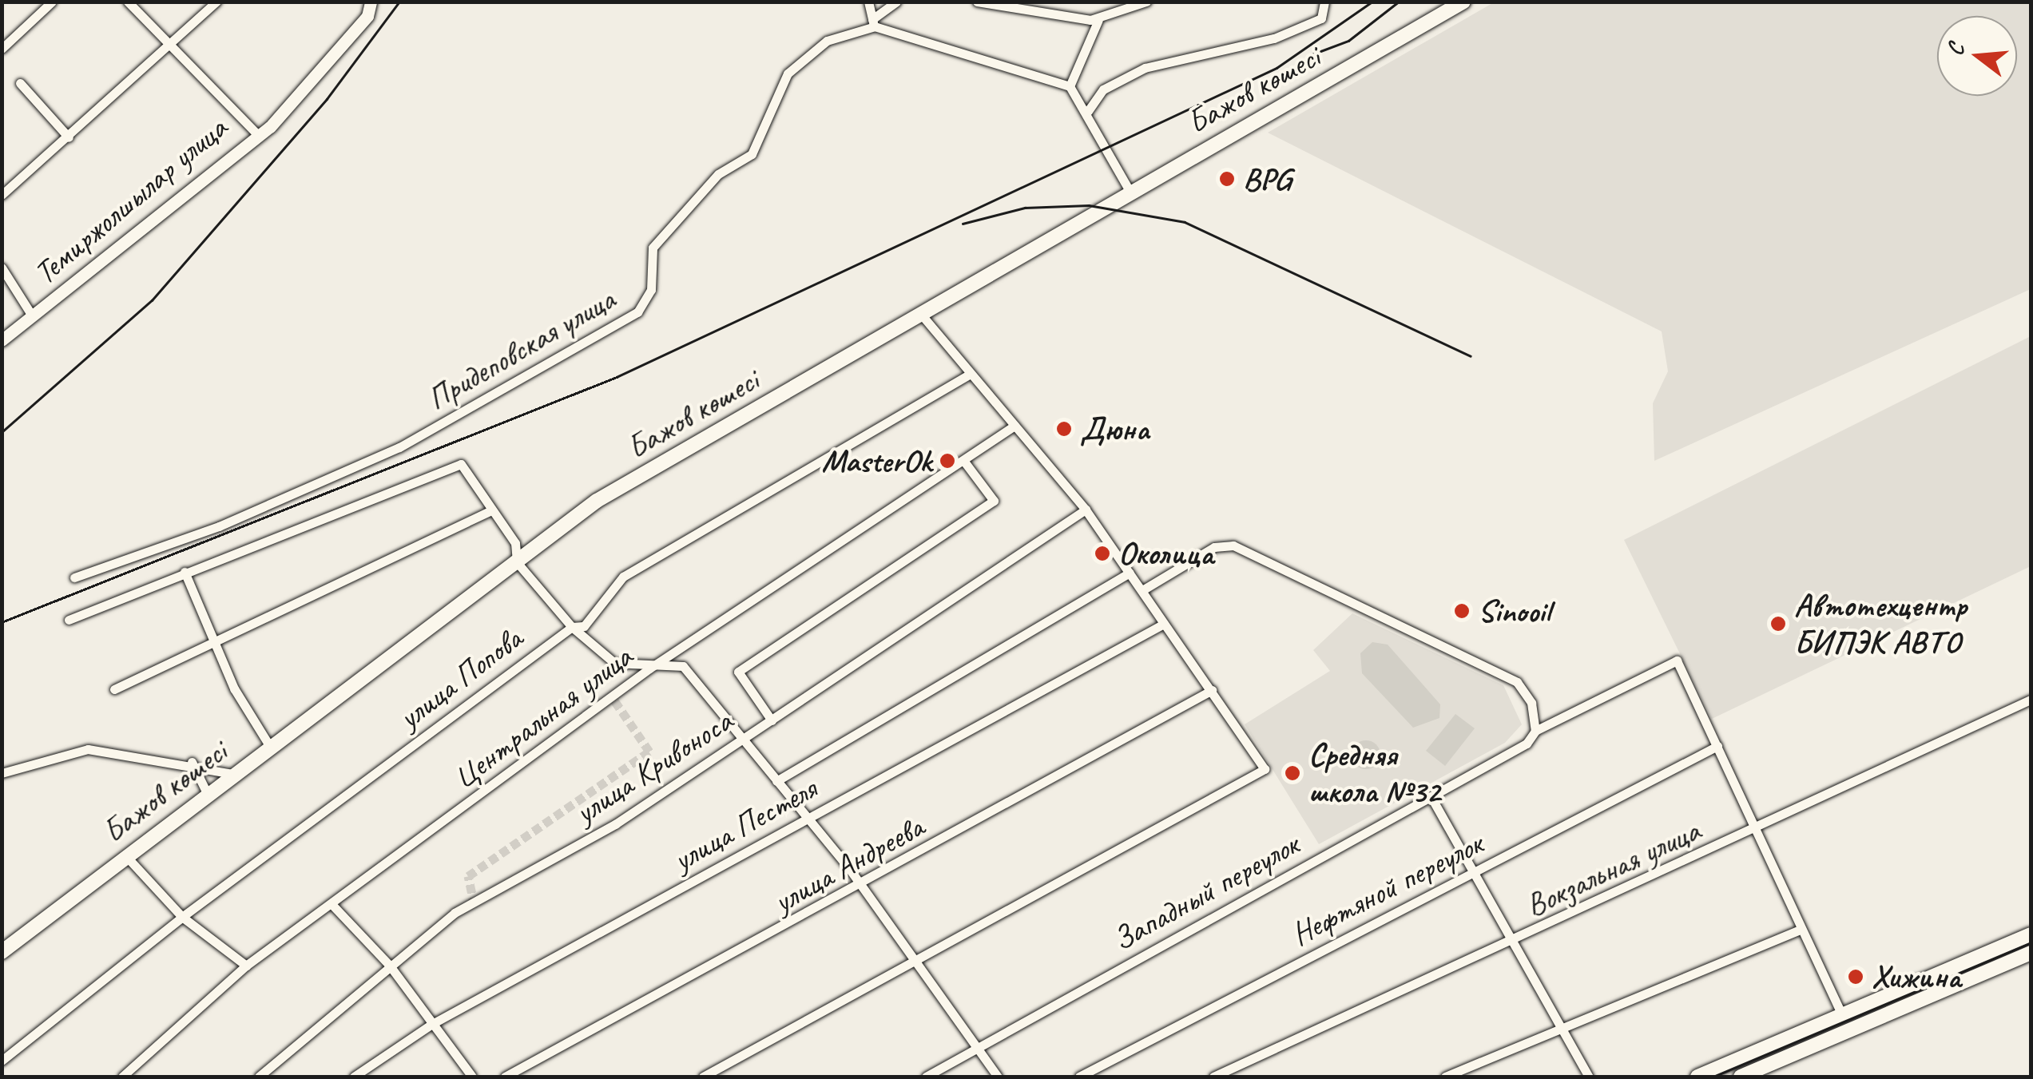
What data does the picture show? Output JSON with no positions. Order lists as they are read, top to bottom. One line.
{"streets":{"main road":["Бажов көшесі"],"street":["Темиржолшылар улица","Придеповская улица","улица Попова","Центральная улица","улица Кривоноса","улица Пестеля","улица Андреева","Вокзальная улица","Нефтяной переулок","Западный переулок"]},"crossings":[["Нефтяной переулок","Западный переулок"]],"places":["BPG","Дюна","MasterOk","Околица","Sinooil","Автотехцентр БИПЭК АВТО","Средняя школа №32","Хижина"],"north":"left"}
